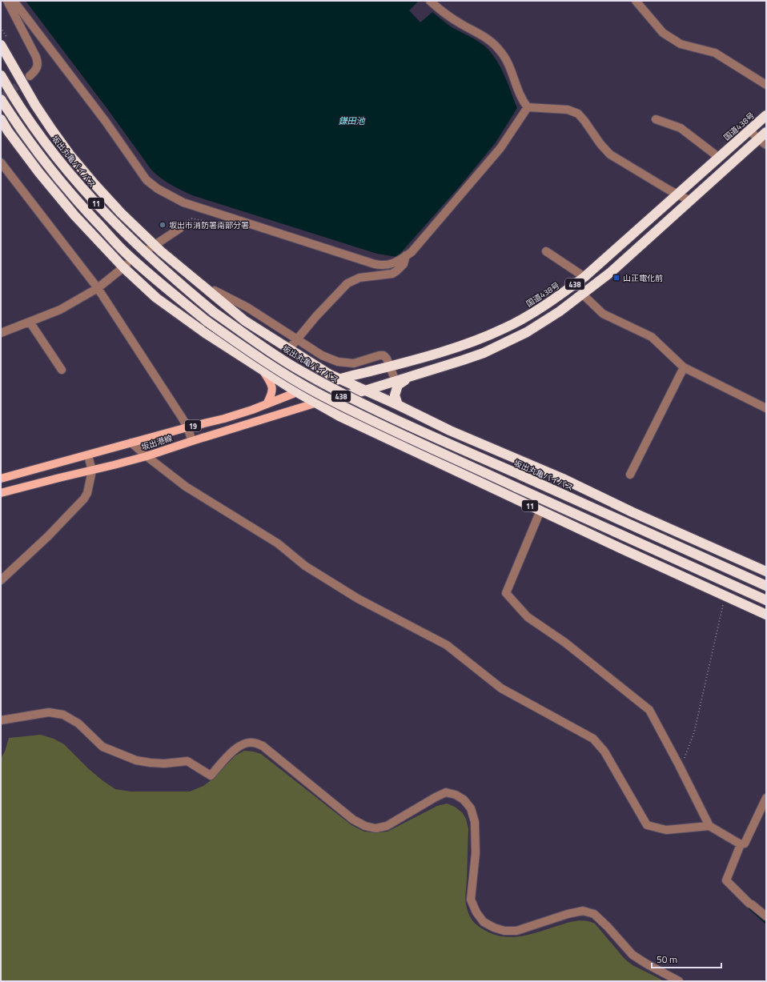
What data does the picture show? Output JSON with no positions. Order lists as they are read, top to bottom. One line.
{"streets":{"highway":["国道438号","坂出丸亀バイパス","11","438"],"main road":["19","坂出港線"]},"crossings":[["国道438号","11"],["国道438号","坂出港線"],["11","438"],["11","坂出港線"],["438","坂出港線"]],"water":["鎌田池"],"places":{"other":["坂出市消防署南部分署"],"transit":["山正電化前"]},"scale_bar":"50 m"}
